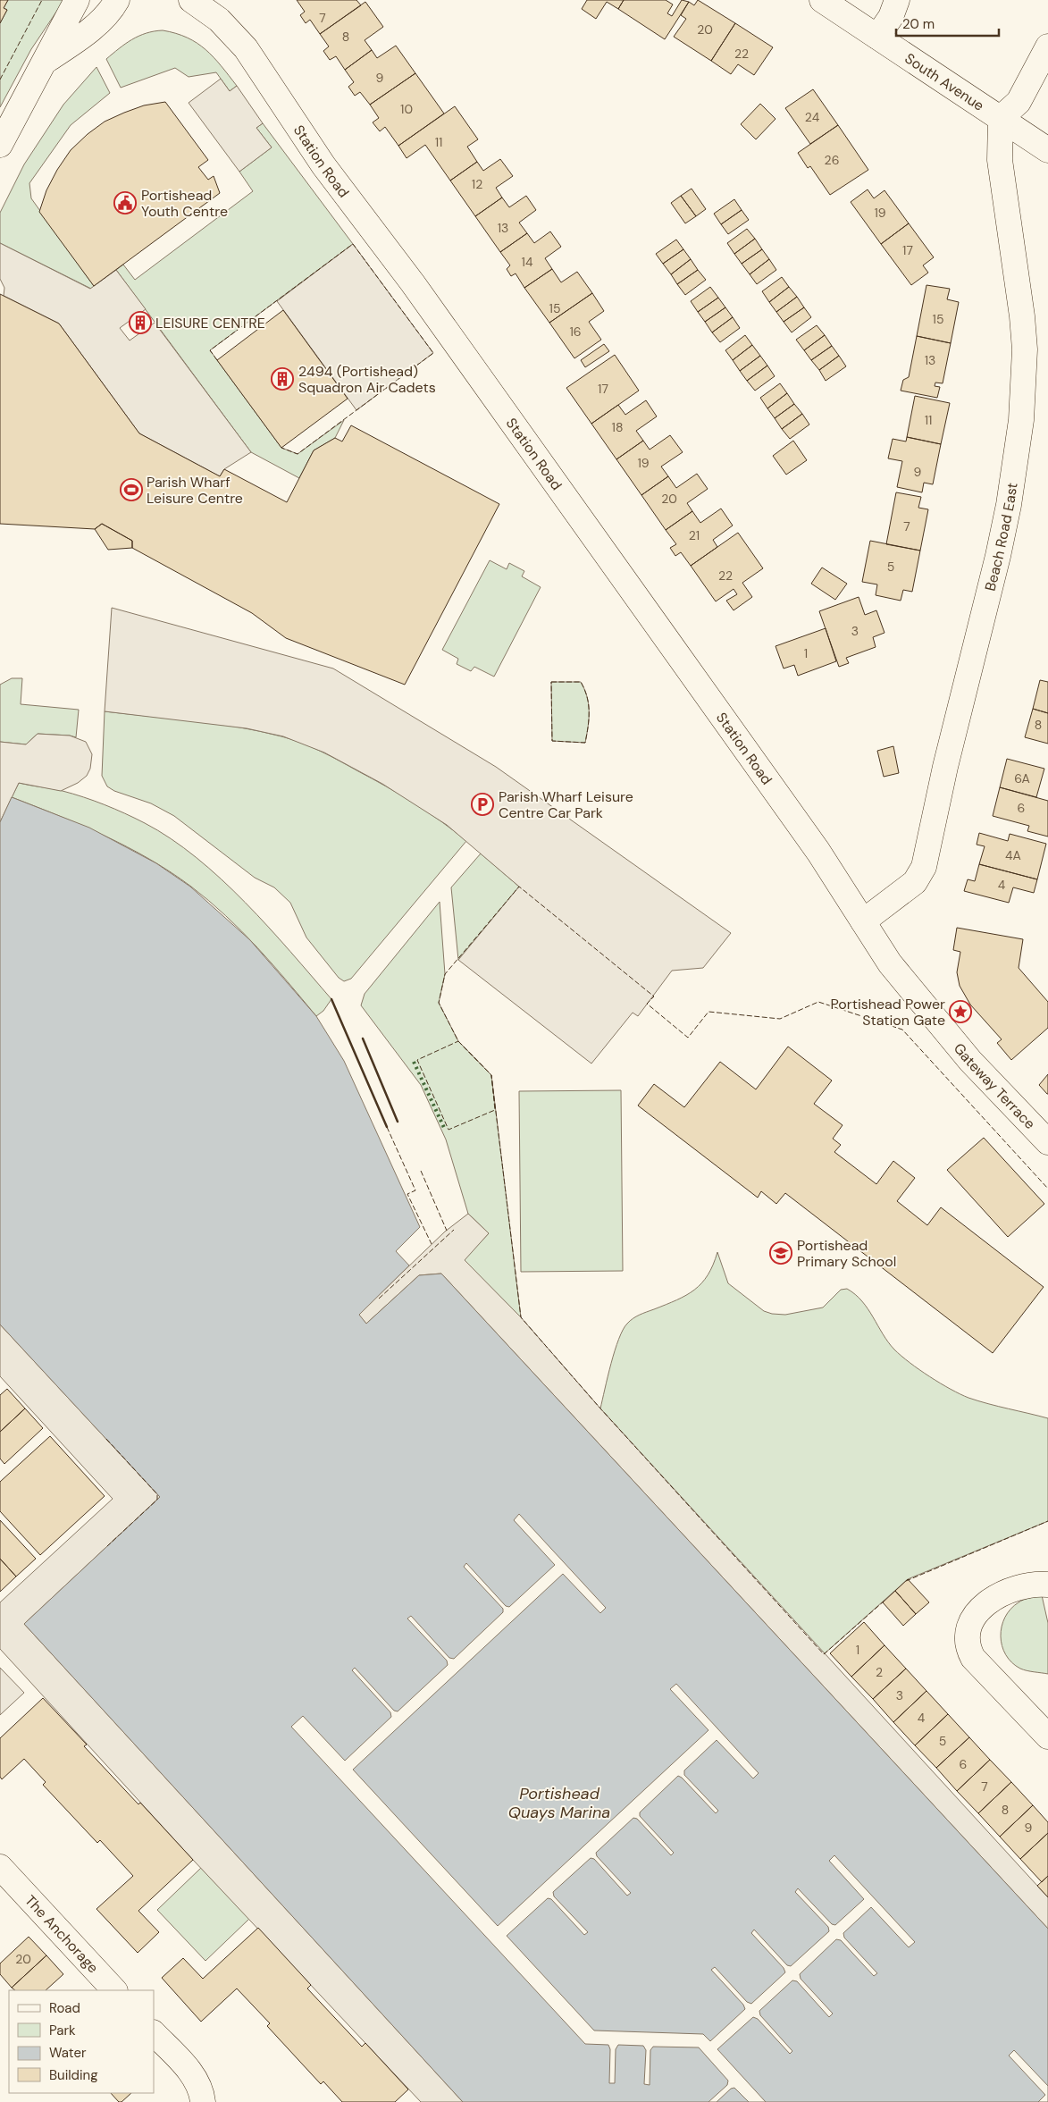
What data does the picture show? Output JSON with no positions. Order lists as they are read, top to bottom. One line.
{"streets":{"street":["South Avenue","Station Road","Beach Road East","Gateway Terrace","The Anchorage"]},"crossings":[["South Avenue","Beach Road East"],["Station Road","Beach Road East"],["Station Road","Gateway Terrace"],["Beach Road East","Gateway Terrace"]],"water":["Portishead Quays Marina"],"places":{"public building":["Portishead Youth Centre"],"building":["LEISURE CENTRE","2494 (Portishead) Squadron Air Cadets"],"sports":["Parish Wharf Leisure Centre"],"parking":["Parish Wharf Leisure Centre Car Park"],"place":["Portishead Power Station Gate"],"school or university":["Portishead Primary School"]},"house_numbers":["7","20","8","22","9","10","24","11","26","12","19","13","17","14","15","15","16","13","17","11","18","19","9","20","7","21","5","22","3","1","8","6A","6","4A","4","1","2","3","4","5","6","7","8","9","20"],"legend":["Road","Park","Water","Building"],"scale_bar":"20 m"}
